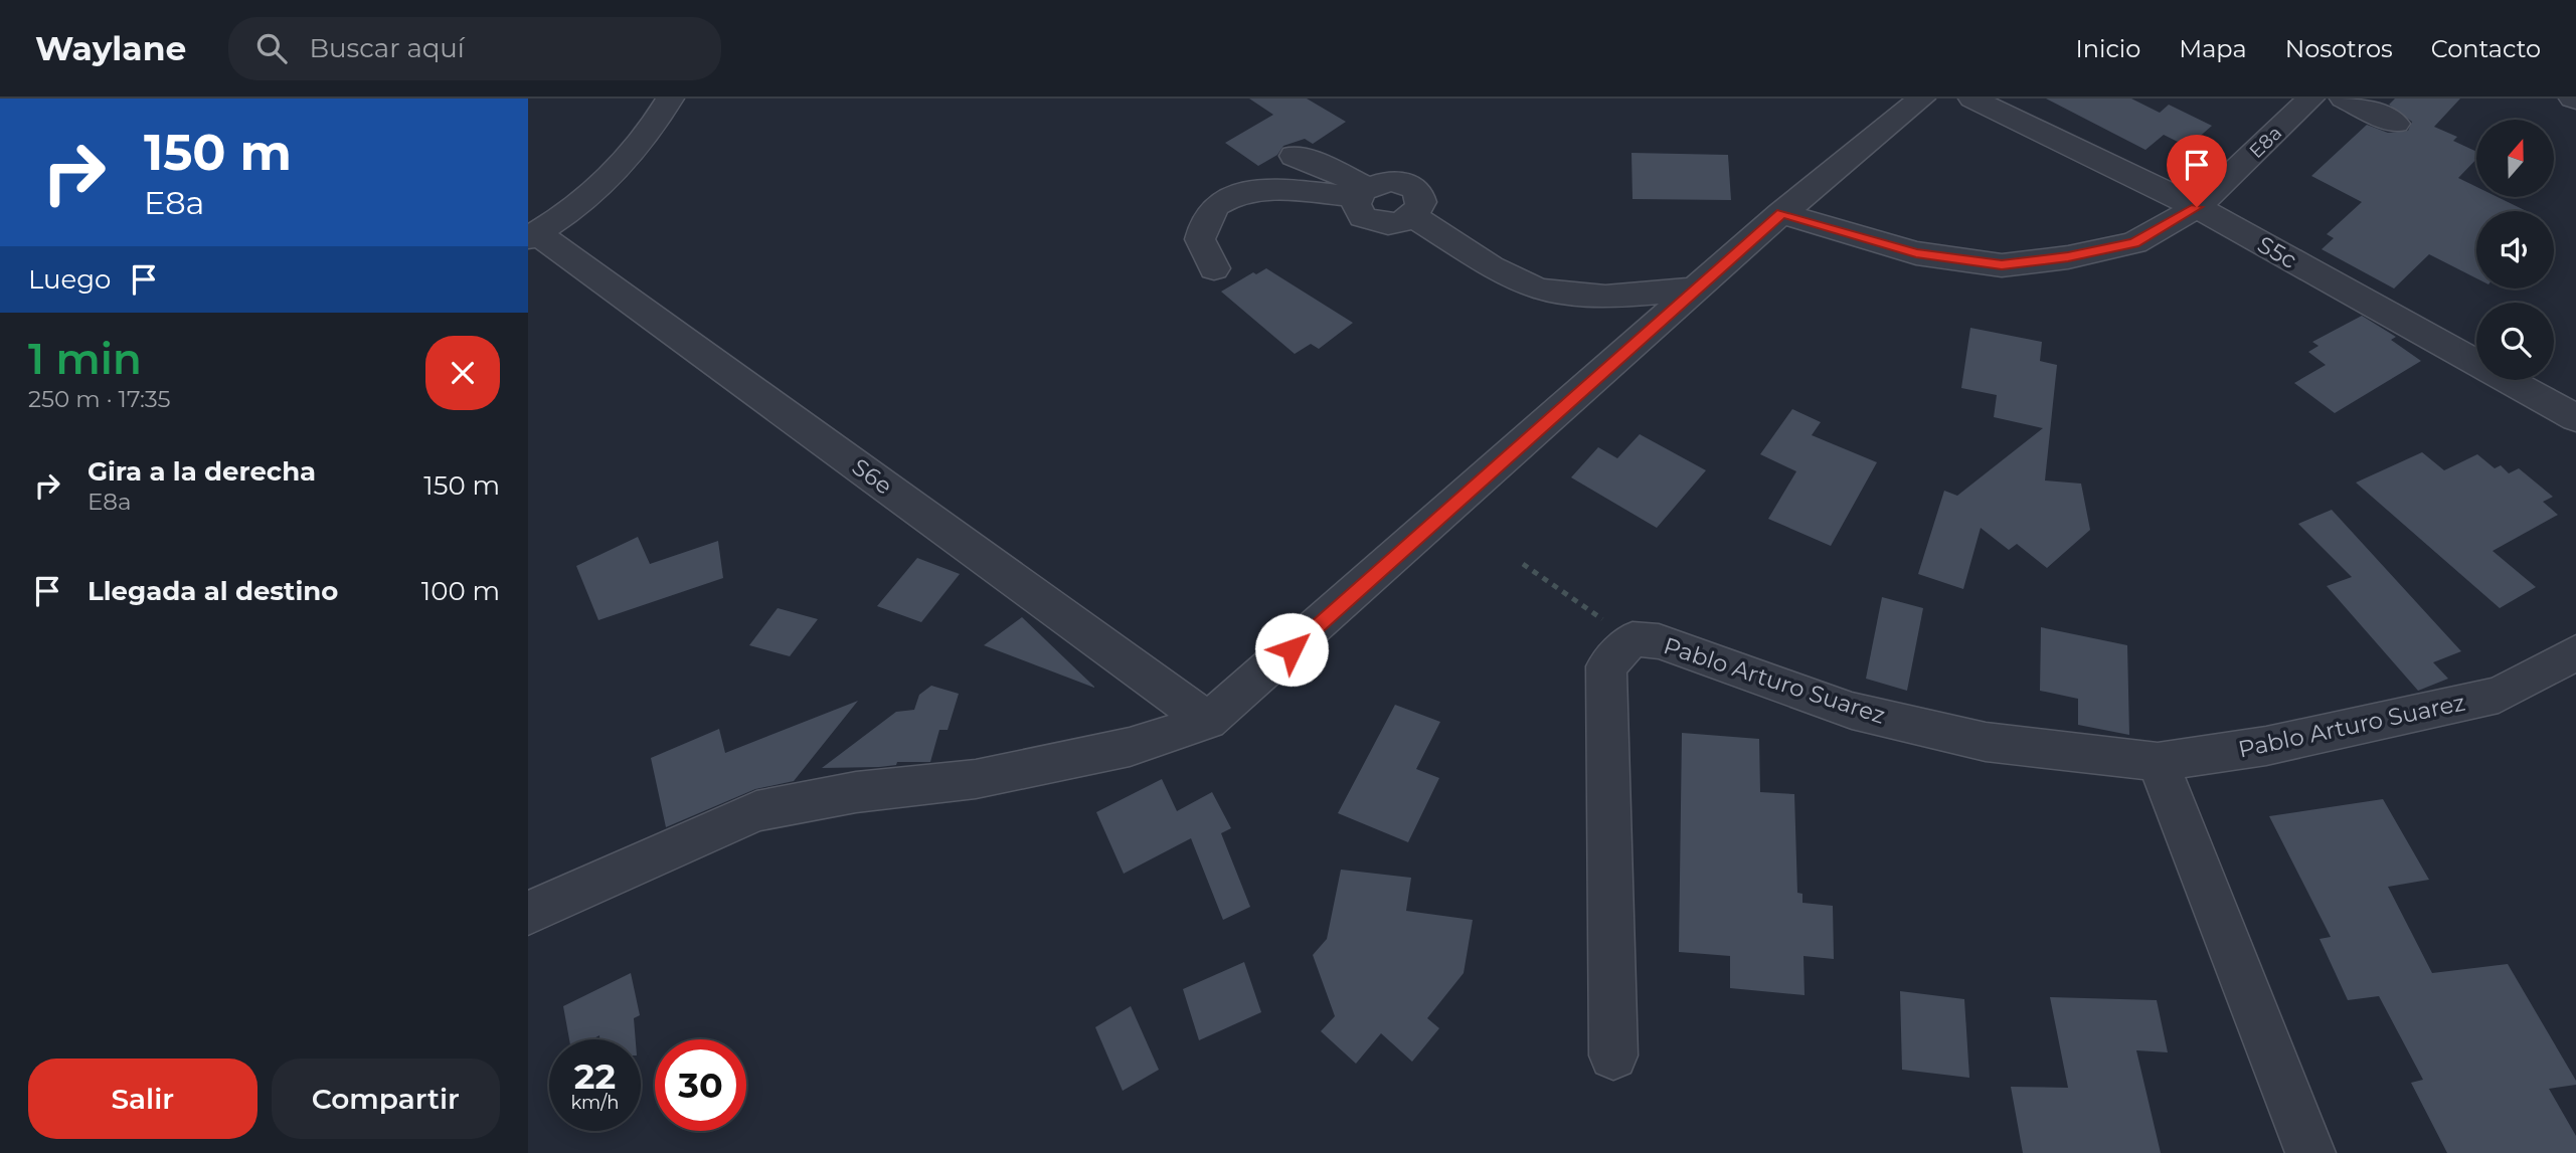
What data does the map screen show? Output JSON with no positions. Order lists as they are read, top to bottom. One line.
{"streets":{"street":["E8a","S5c","S6e","Pablo Arturo Suarez"]},"crossings":[["E8a","S5c"]],"north":"top","page":{"header":"Waylane","search":"Buscar aquí","nav":["Inicio","Mapa","Nosotros","Contacto"],"turn":["150 m","E8a"],"then":"Luego","heading":["1 min","250 m · 17:35"],"list":[{"name":"Gira a la derecha","note":"E8a","value":"150 m"},{"name":"Llegada al destino","value":"100 m"}],"speed":"22 km/h","limit":"30","buttons":["Salir","Compartir"]}}
